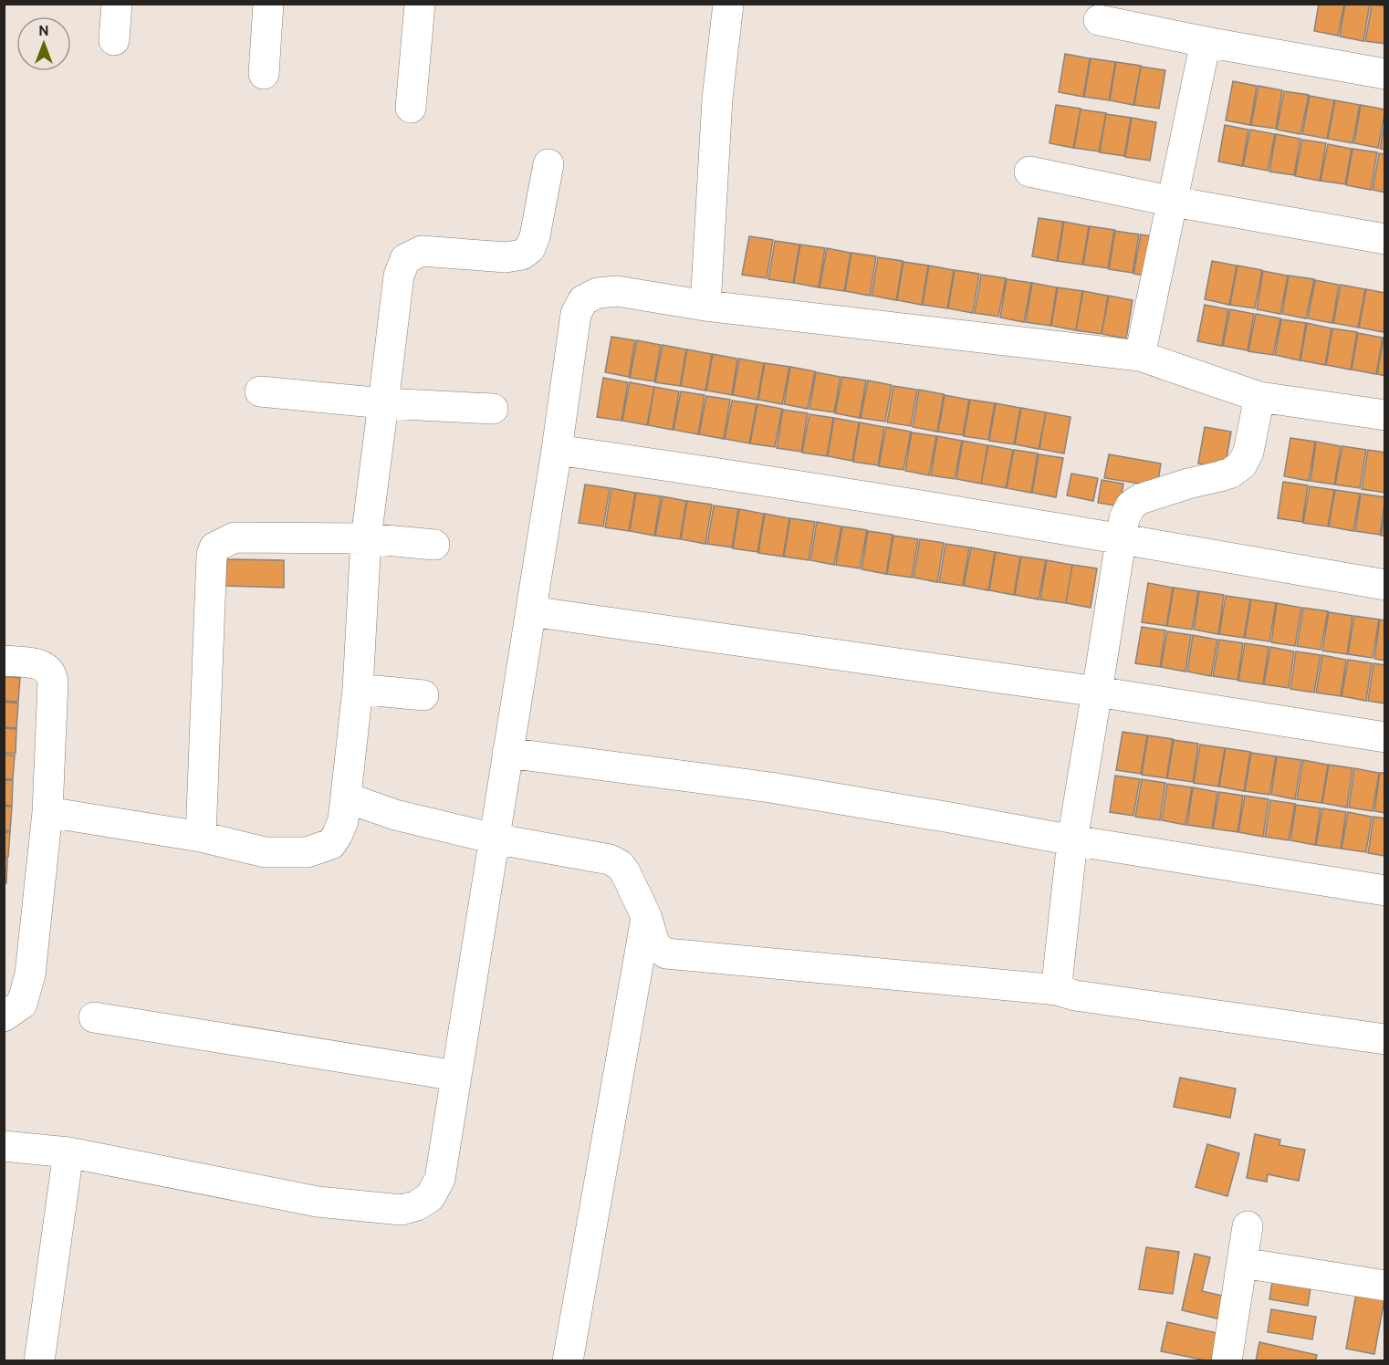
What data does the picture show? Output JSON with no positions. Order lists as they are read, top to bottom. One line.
{"north":"top"}
